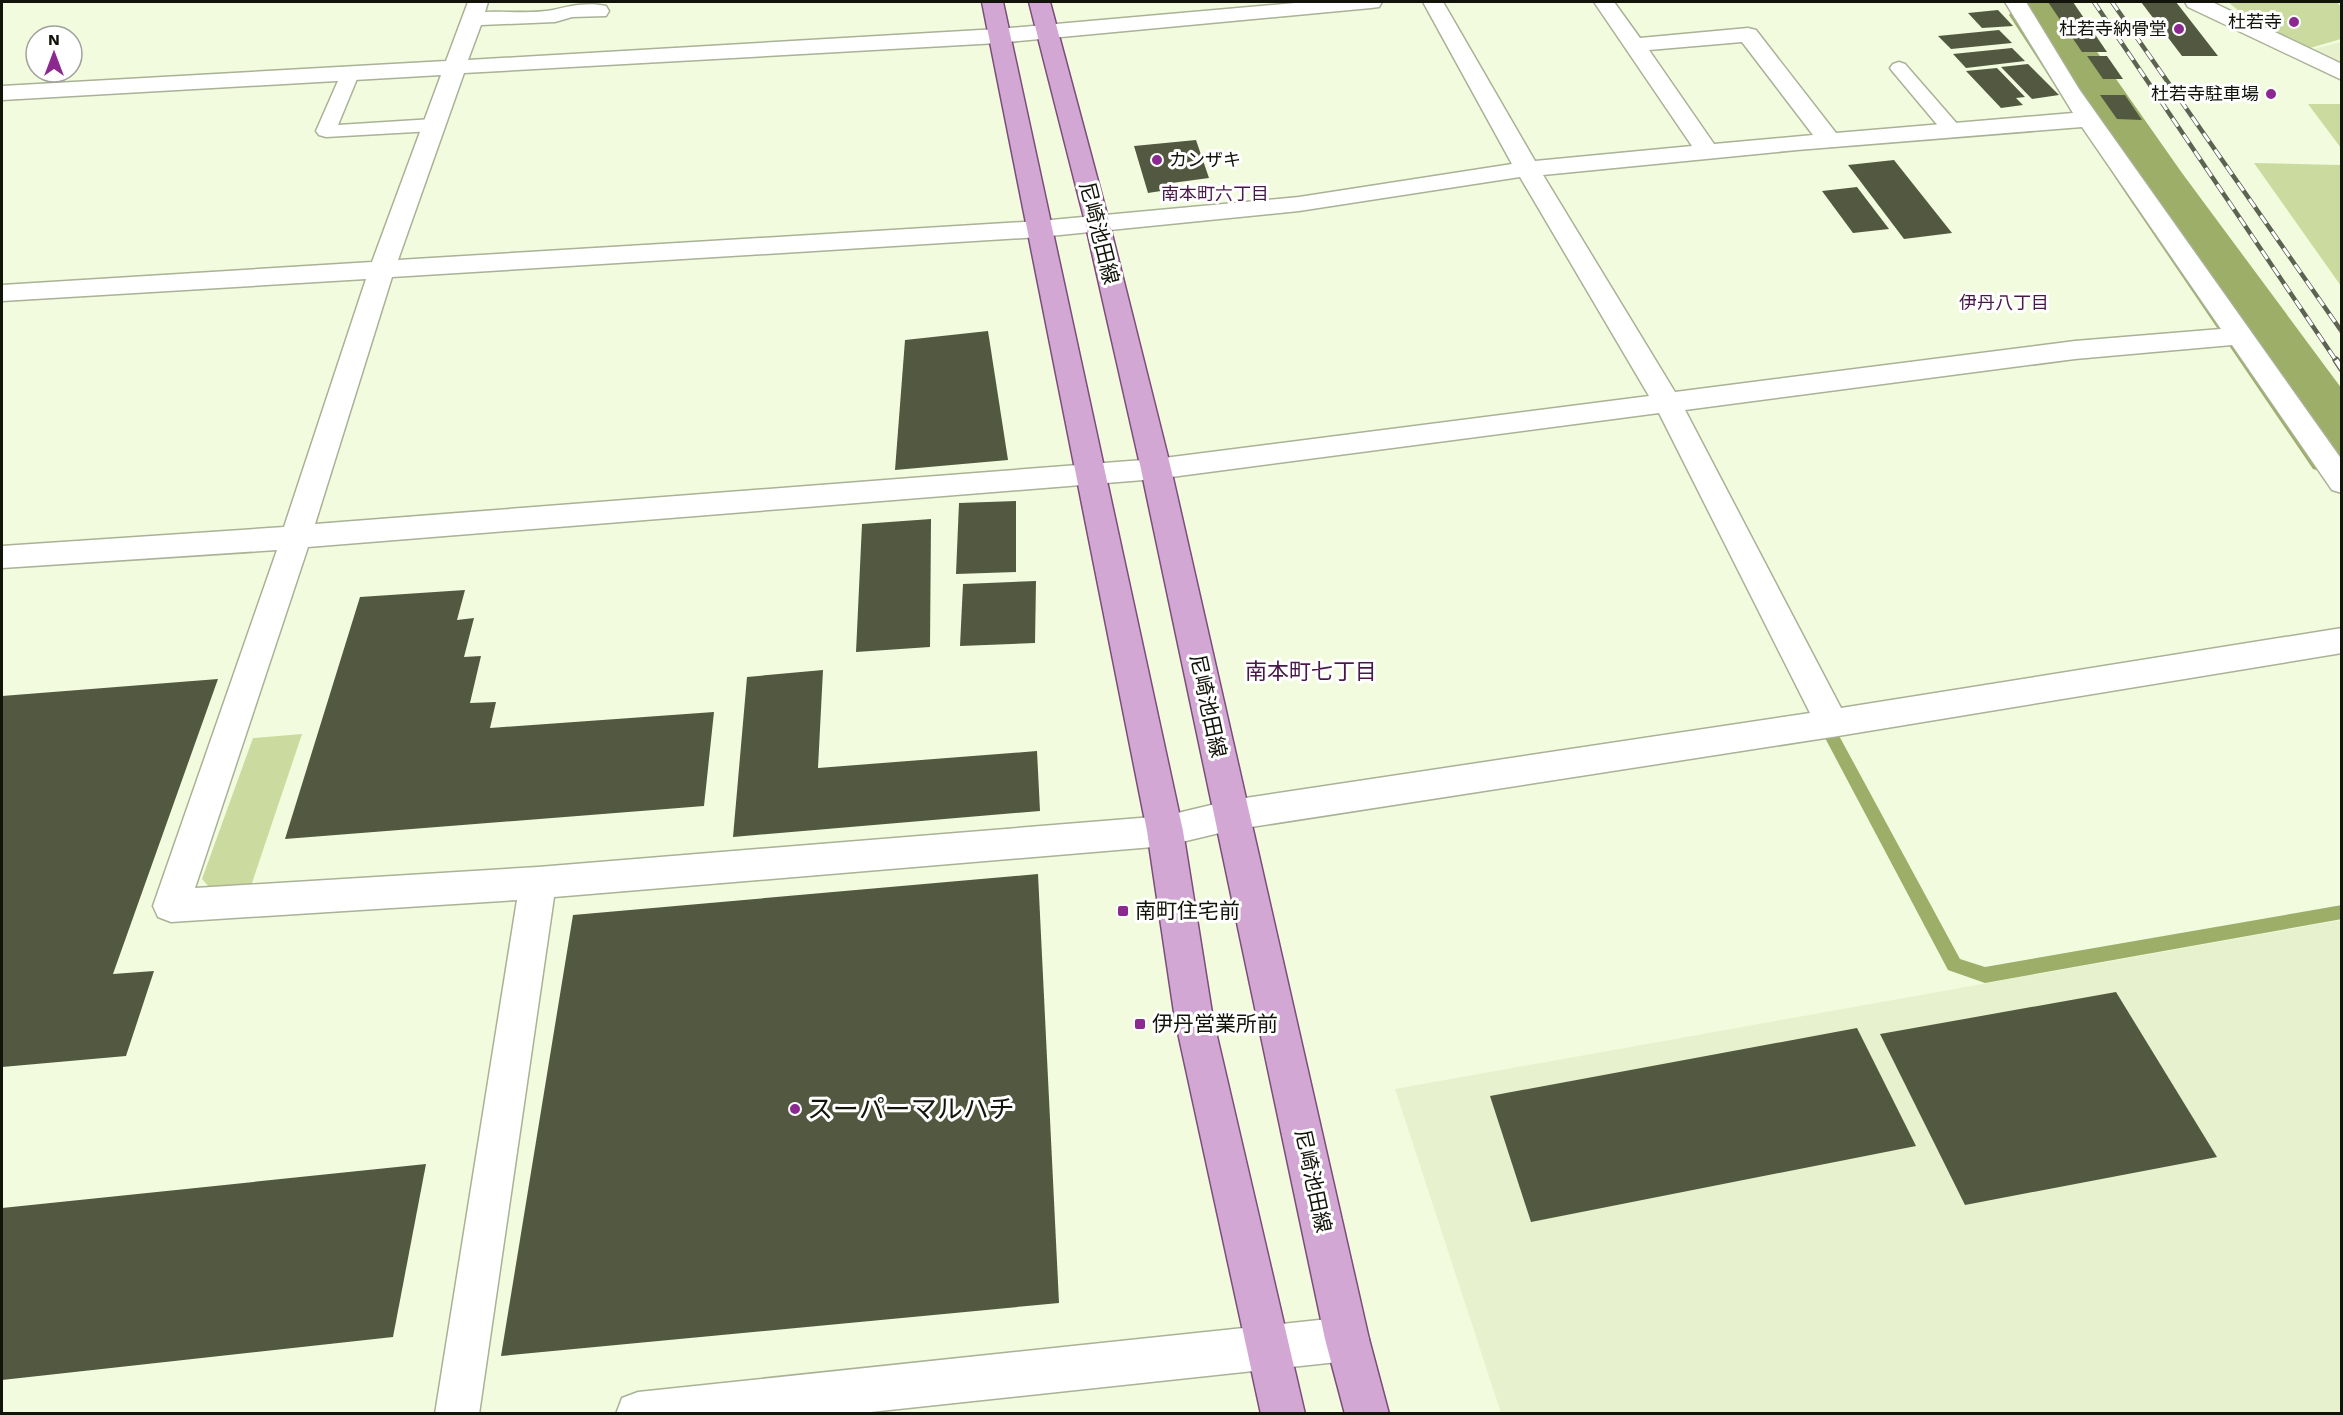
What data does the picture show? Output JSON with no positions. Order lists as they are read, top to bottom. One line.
{"streets":{"main road":["尼崎池田線"]},"districts":["南本町六丁目","伊丹八丁目","南本町七丁目"],"places":{"other":["杜若寺","杜若寺納骨堂","杜若寺駐車場","カンザキ","スーパーマルハチ"],"transit":["南町住宅前","伊丹営業所前"]},"north":"top"}
